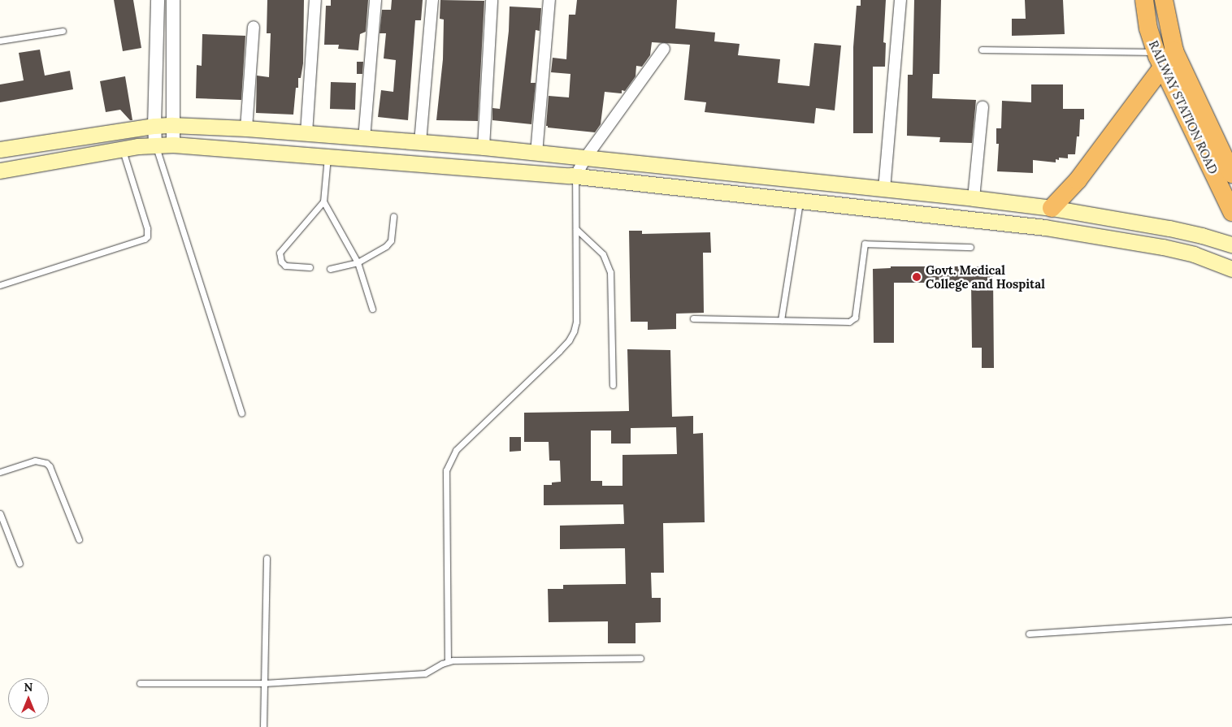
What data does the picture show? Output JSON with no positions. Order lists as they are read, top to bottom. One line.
{"streets":{"highway":["RAILWAY STATION ROAD"]},"places":["Govt. Medical College and Hospital"],"north":"top"}
